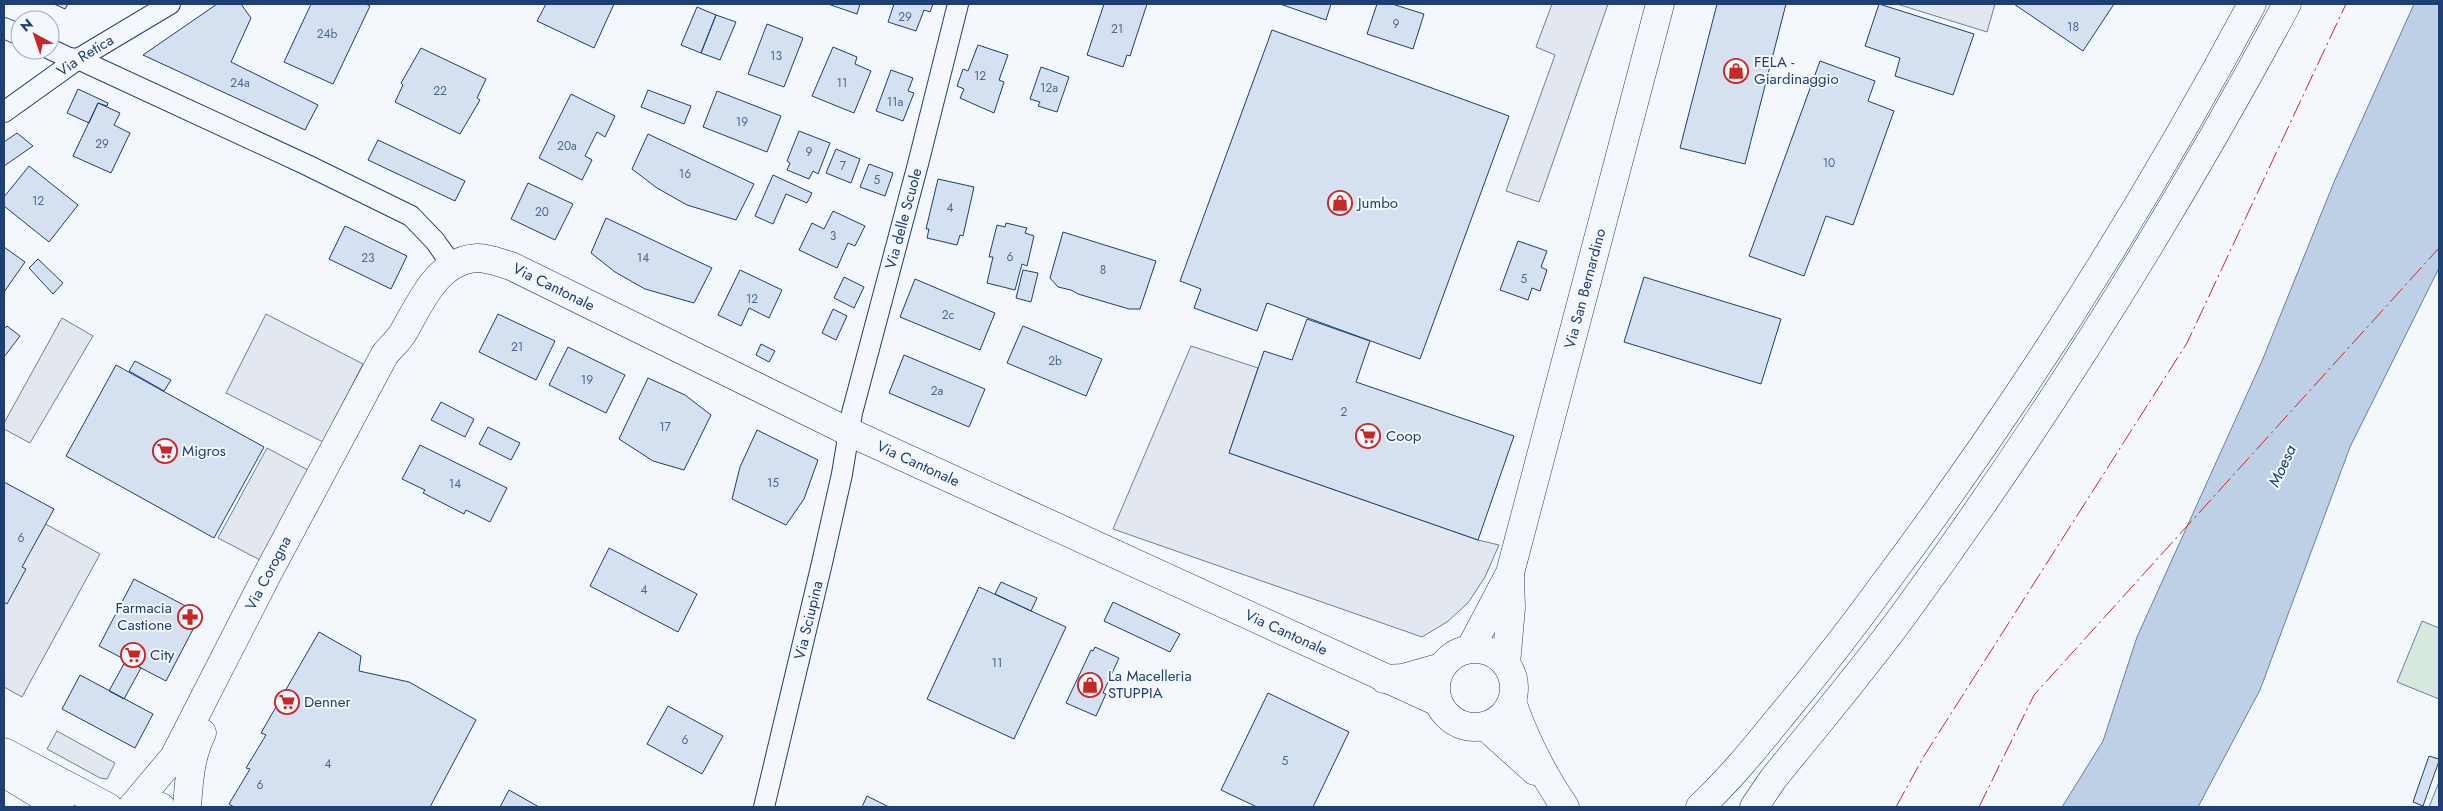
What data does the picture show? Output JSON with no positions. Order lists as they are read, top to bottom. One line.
{"streets":{"main road":["Via Cantonale","Via San Bernardino","Via Corogna"],"street":["Via Retica","Via delle Scuole","Via Sciupina"]},"crossings":[["Via delle Scuole","Via Cantonale"],["Via delle Scuole","Via Sciupina"],["Via Cantonale","Via San Bernardino"],["Via Cantonale","Via Corogna"],["Via Cantonale","Via Sciupina"]],"water":["Moesa"],"places":{"shop":["FELA - Giardinaggio","Jumbo","La Macelleria STUPPIA"],"supermarket":["Coop","Migros","City","Denner"],"pharmacy":["Farmacia Castione"]},"house_numbers":["29","9","18","21","24b","13","12","24a","11","12a","22","11a","19","29","20a","9","10","7","16","5","12","4","20","3","6","23","14","8","5","12","2c","21","2b","19","2a","2","17","15","14","6","4","11","6","5","4","6"],"north":"top left"}
